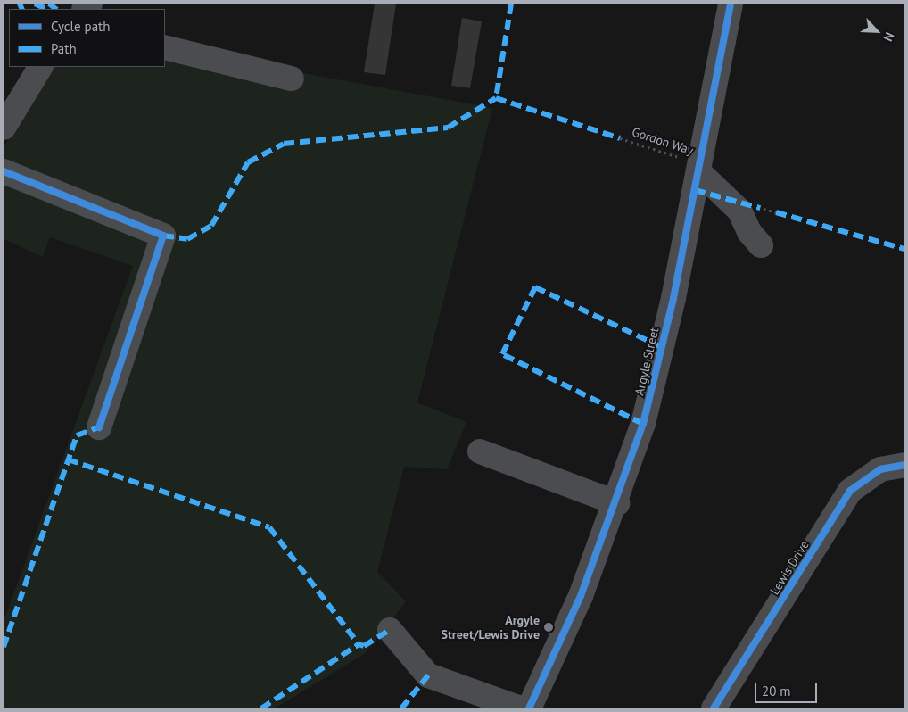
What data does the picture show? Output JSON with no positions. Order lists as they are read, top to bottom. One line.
{"streets":{"street":["Argyle Street","Lewis Drive"],"cycle path":["Gordon Way"]},"crossings":[["Gordon Way","Argyle Street"]],"places":["Argyle Street/Lewis Drive"],"legend":["Cycle path","Path"],"scale_bar":"20 m","north":"bottom right"}
